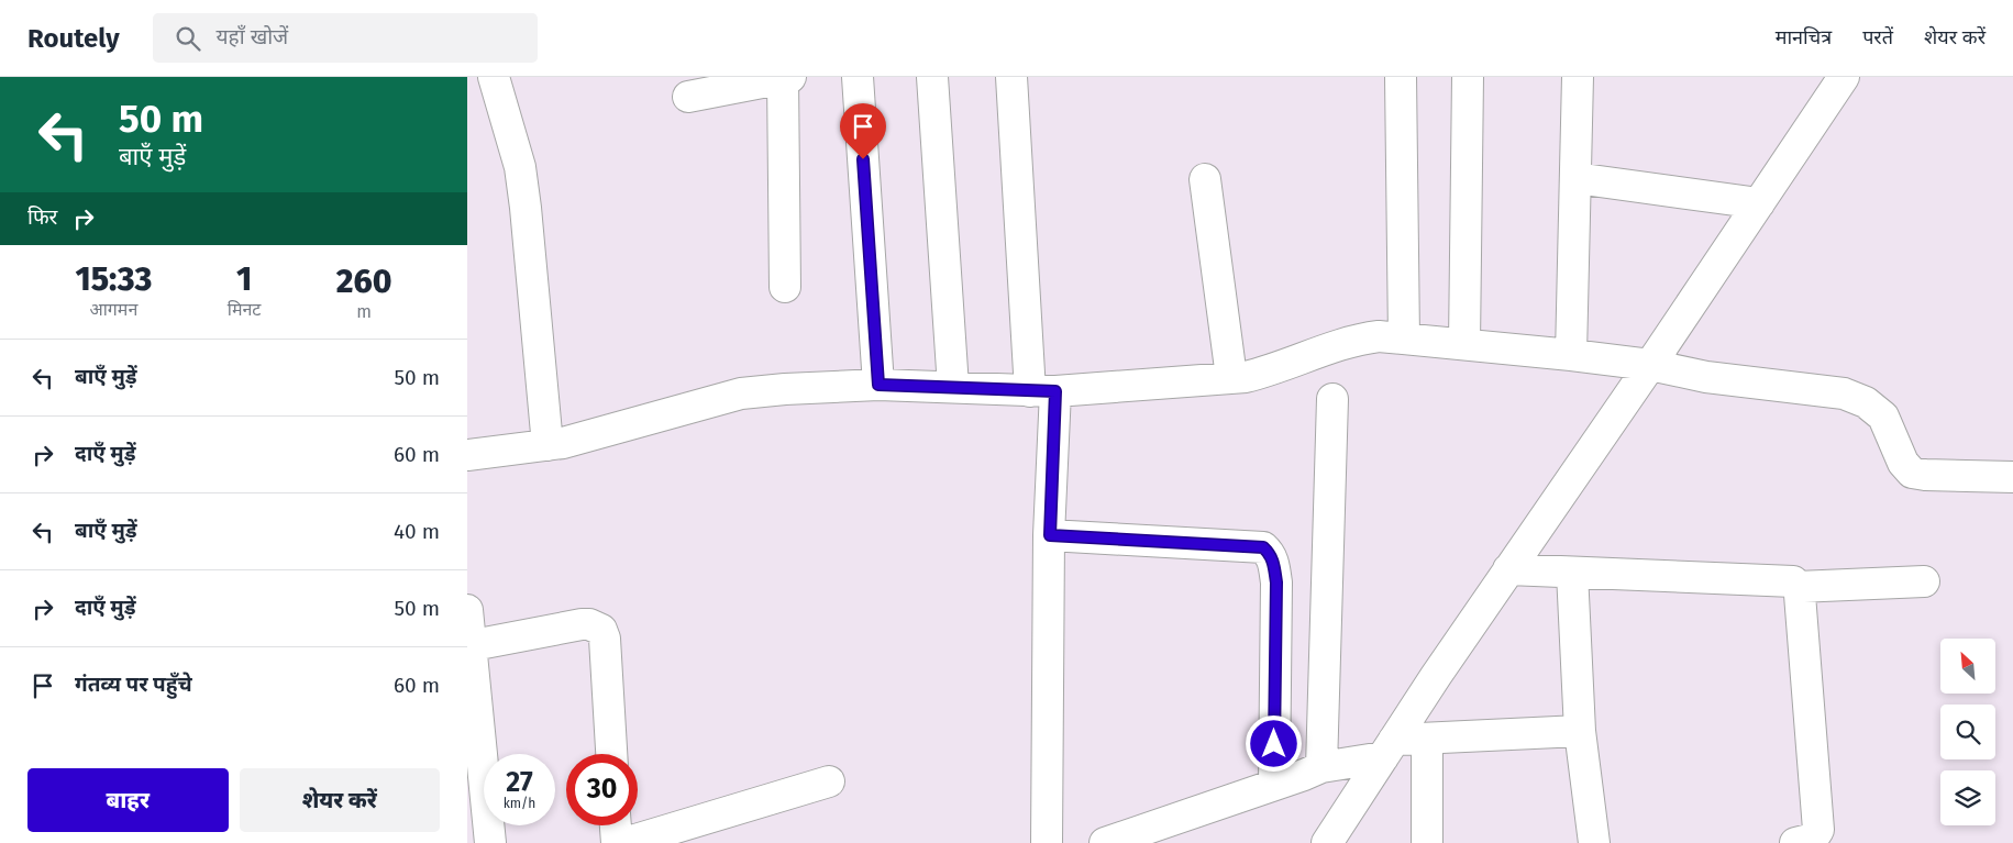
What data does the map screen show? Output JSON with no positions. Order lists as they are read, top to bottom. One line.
{"north":"top left","page":{"header":"Routely","search":"यहाँ खोजें","nav":["मानचित्र","परतें","शेयर करें"],"turn":["50 m","बाएँ मुड़ें"],"then":"फिर","eta":["15:33","आगमन","1","मिनट","260","m"],"list":[{"name":"बाएँ मुड़ें","value":"50 m"},{"name":"दाएँ मुड़ें","value":"60 m"},{"name":"बाएँ मुड़ें","value":"40 m"},{"name":"दाएँ मुड़ें","value":"50 m"},{"name":"गंतव्य पर पहुँचे","value":"60 m"}],"speed":"27 km/h","limit":"30","buttons":["बाहर","शेयर करें"]}}
